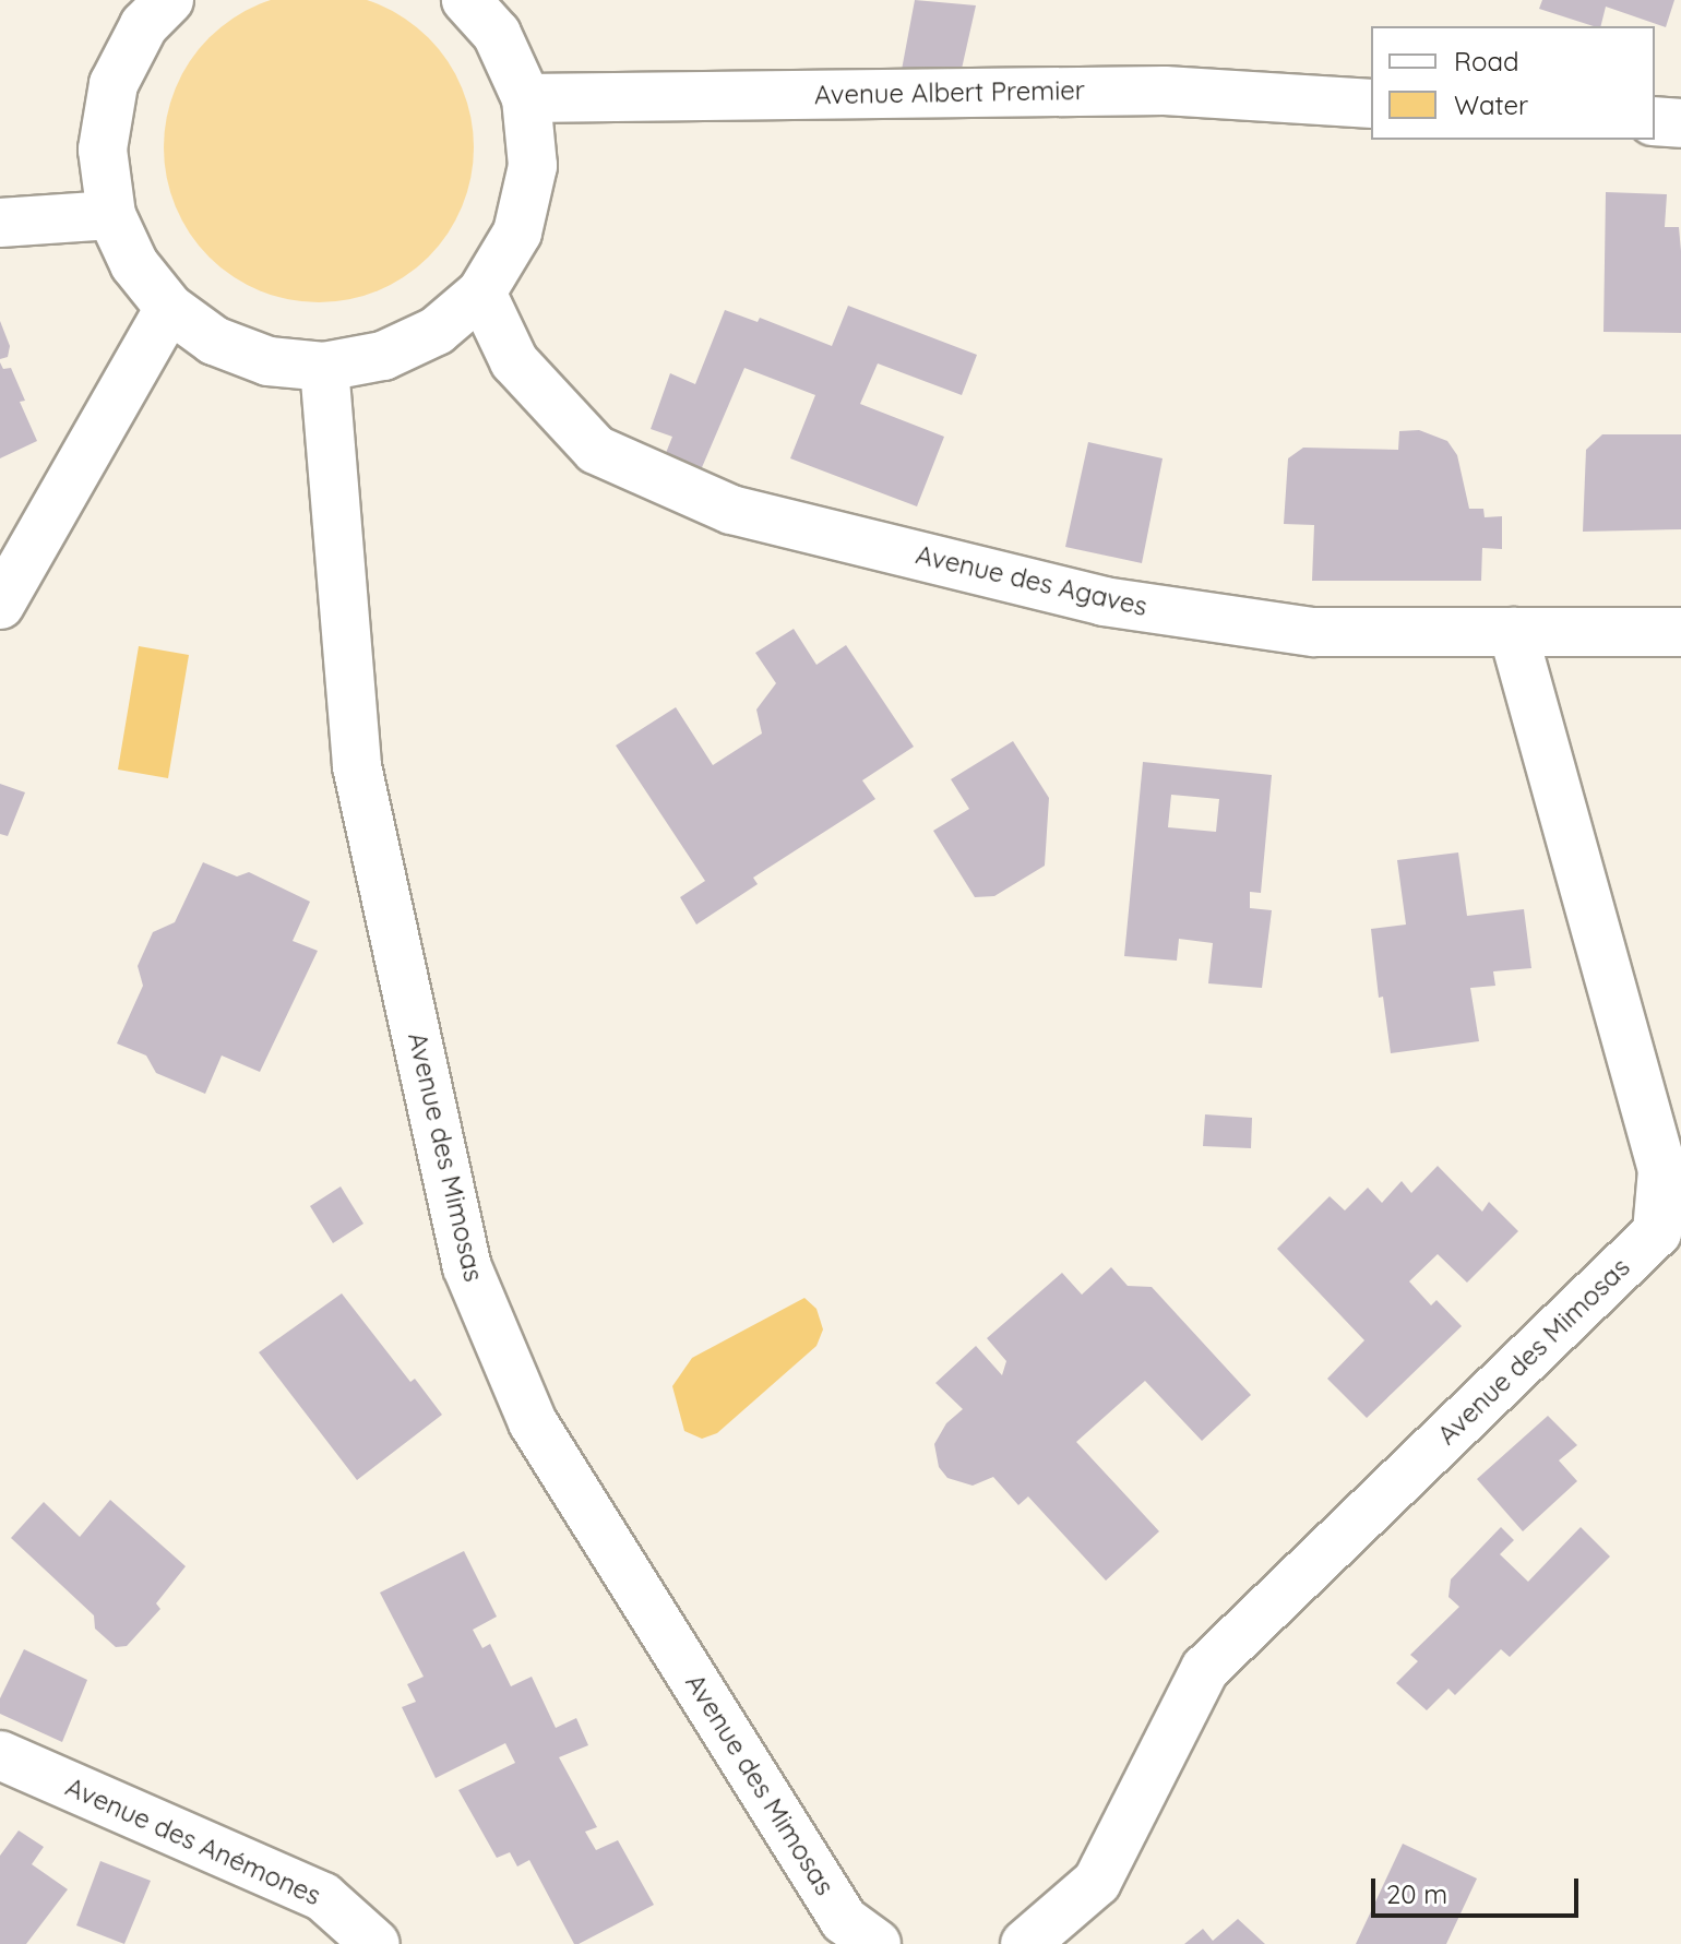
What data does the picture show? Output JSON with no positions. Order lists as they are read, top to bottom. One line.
{"streets":{"street":["Avenue Albert Premier","Avenue des Agaves","Avenue des Mimosas","Avenue des Anémones"]},"crossings":[["Avenue des Agaves","Avenue des Mimosas"]],"legend":["Road","Water"],"scale_bar":"20 m"}
